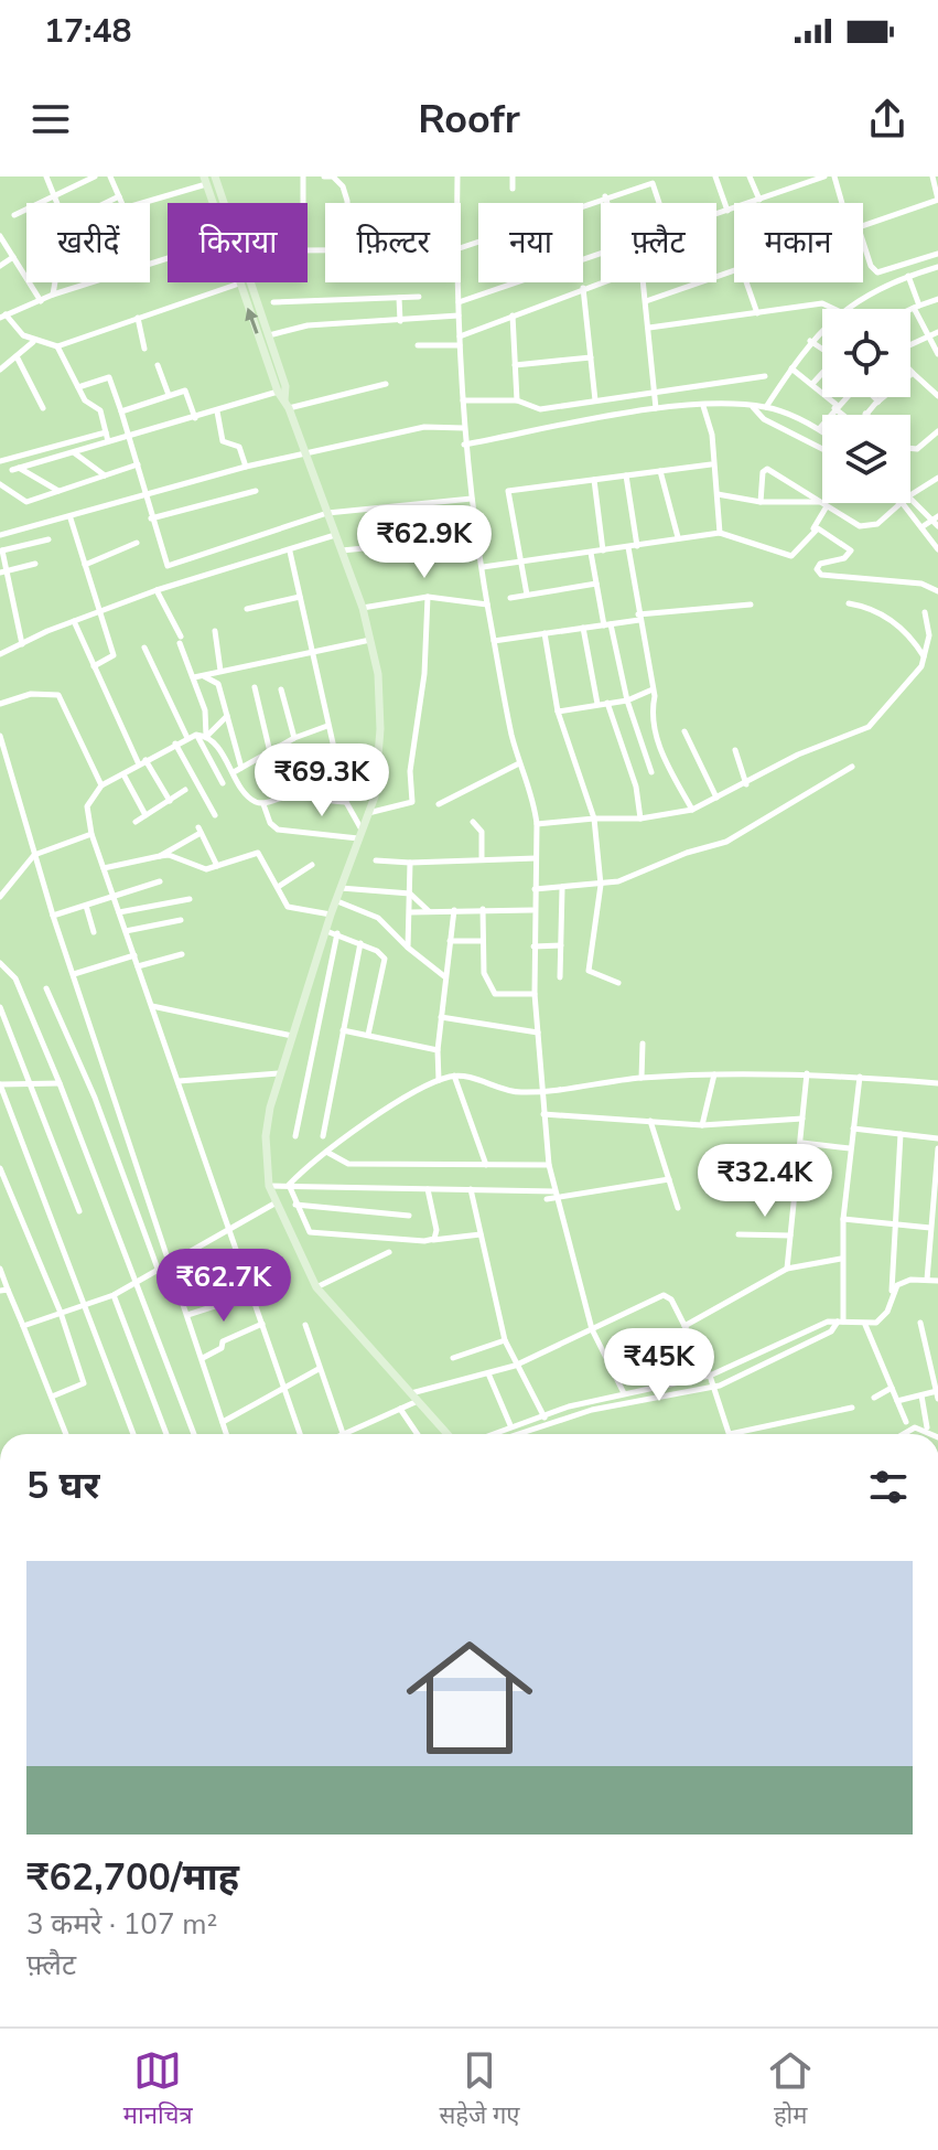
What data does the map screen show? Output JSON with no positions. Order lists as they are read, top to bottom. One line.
{"page":{"status":"17:48","header":"Roofr","chip":["खरीदें","किराया","फ़िल्टर","नया","फ़्लैट","मकान"],"price":["₹62.9K","₹69.3K","₹32.4K","₹62.7K","₹45K"],"heading":"5 घर","list":[{"name":"₹62,700/माह","note":"3 कमरे · 107 m² · फ़्लैट"}],"tabs":["मानचित्र","सहेजे गए","होम"]}}
